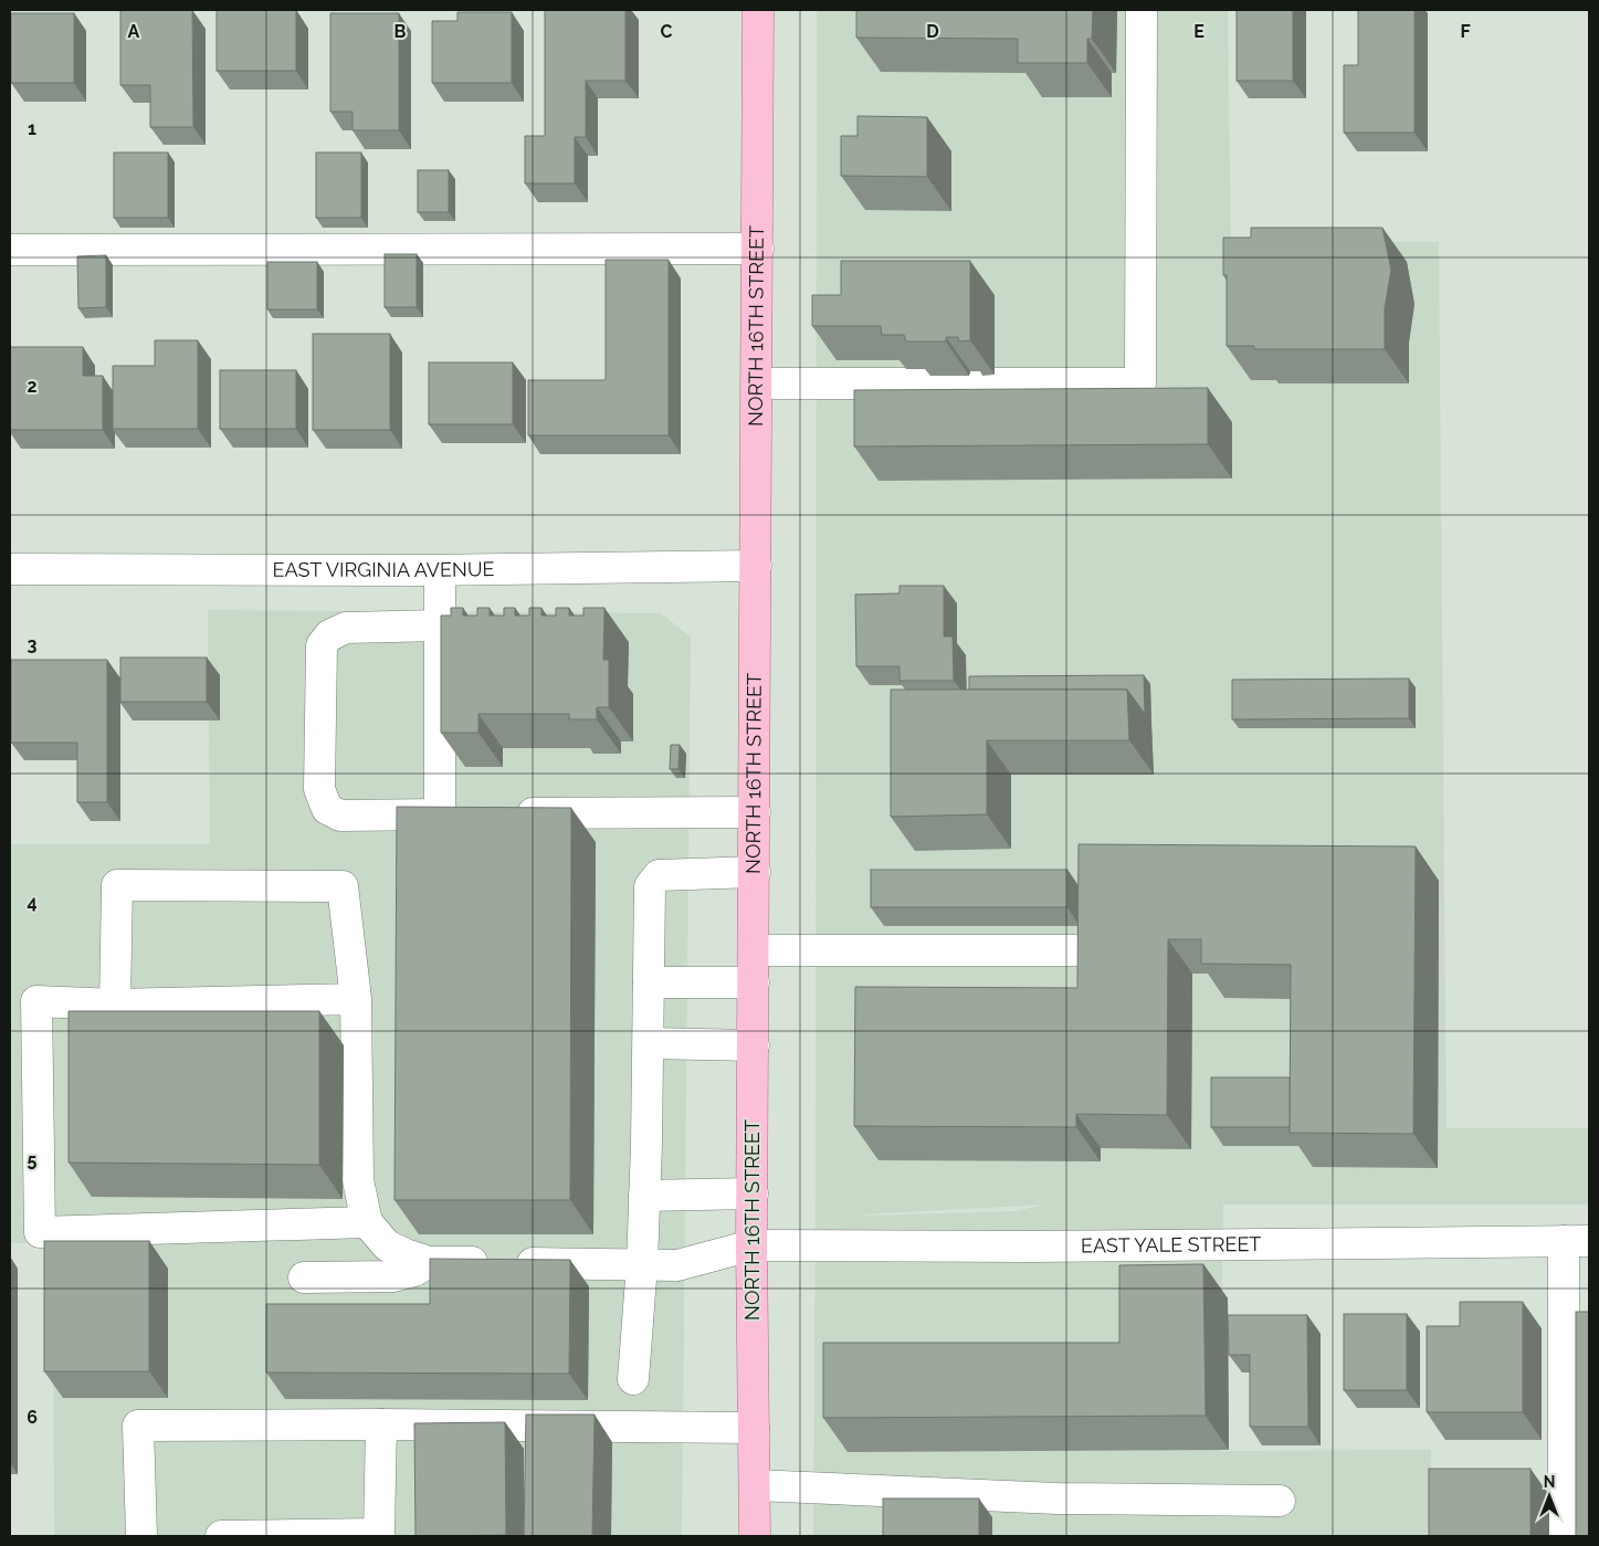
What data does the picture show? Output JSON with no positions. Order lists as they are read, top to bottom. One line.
{"streets":{"main road":["NORTH 16TH STREET"],"street":["EAST VIRGINIA AVENUE","EAST YALE STREET"]},"crossings":[["NORTH 16TH STREET","EAST VIRGINIA AVENUE"],["NORTH 16TH STREET","EAST YALE STREET"]],"north":"top","grid":{"columns":["A","B","C","D","E","F"],"rows":["1","2","3","4","5","6"]}}
